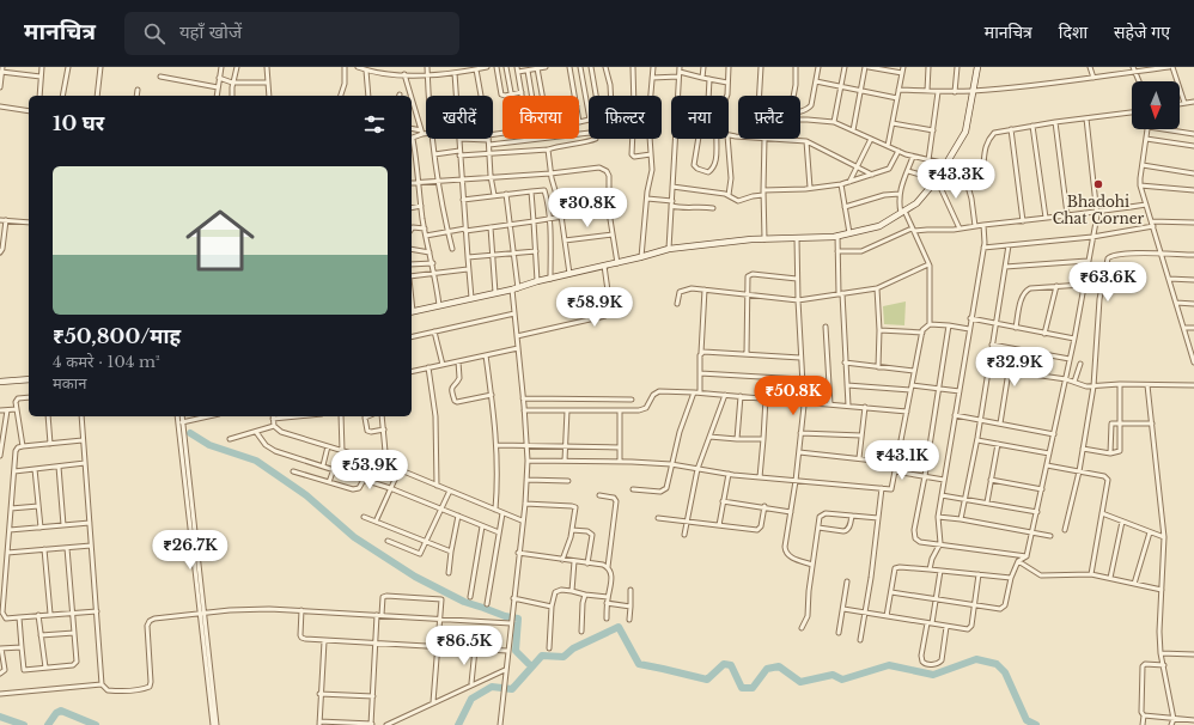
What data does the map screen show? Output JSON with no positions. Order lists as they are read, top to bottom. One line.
{"places":["Bhadohi Chat Corner"],"north":"bottom","page":{"header":"मानचित्र","search":"यहाँ खोजें","nav":["मानचित्र","दिशा","सहेजे गए"],"chip":["खरीदें","किराया","फ़िल्टर","नया","फ़्लैट"],"heading":"10 घर","list":[{"name":"₹50,800/माह","note":"4 कमरे · 104 m² · मकान"}],"price":["₹43.3K","₹30.8K","₹63.6K","₹58.9K","₹32.9K","₹50.8K","₹43.1K","₹53.9K","₹26.7K","₹86.5K"]}}
